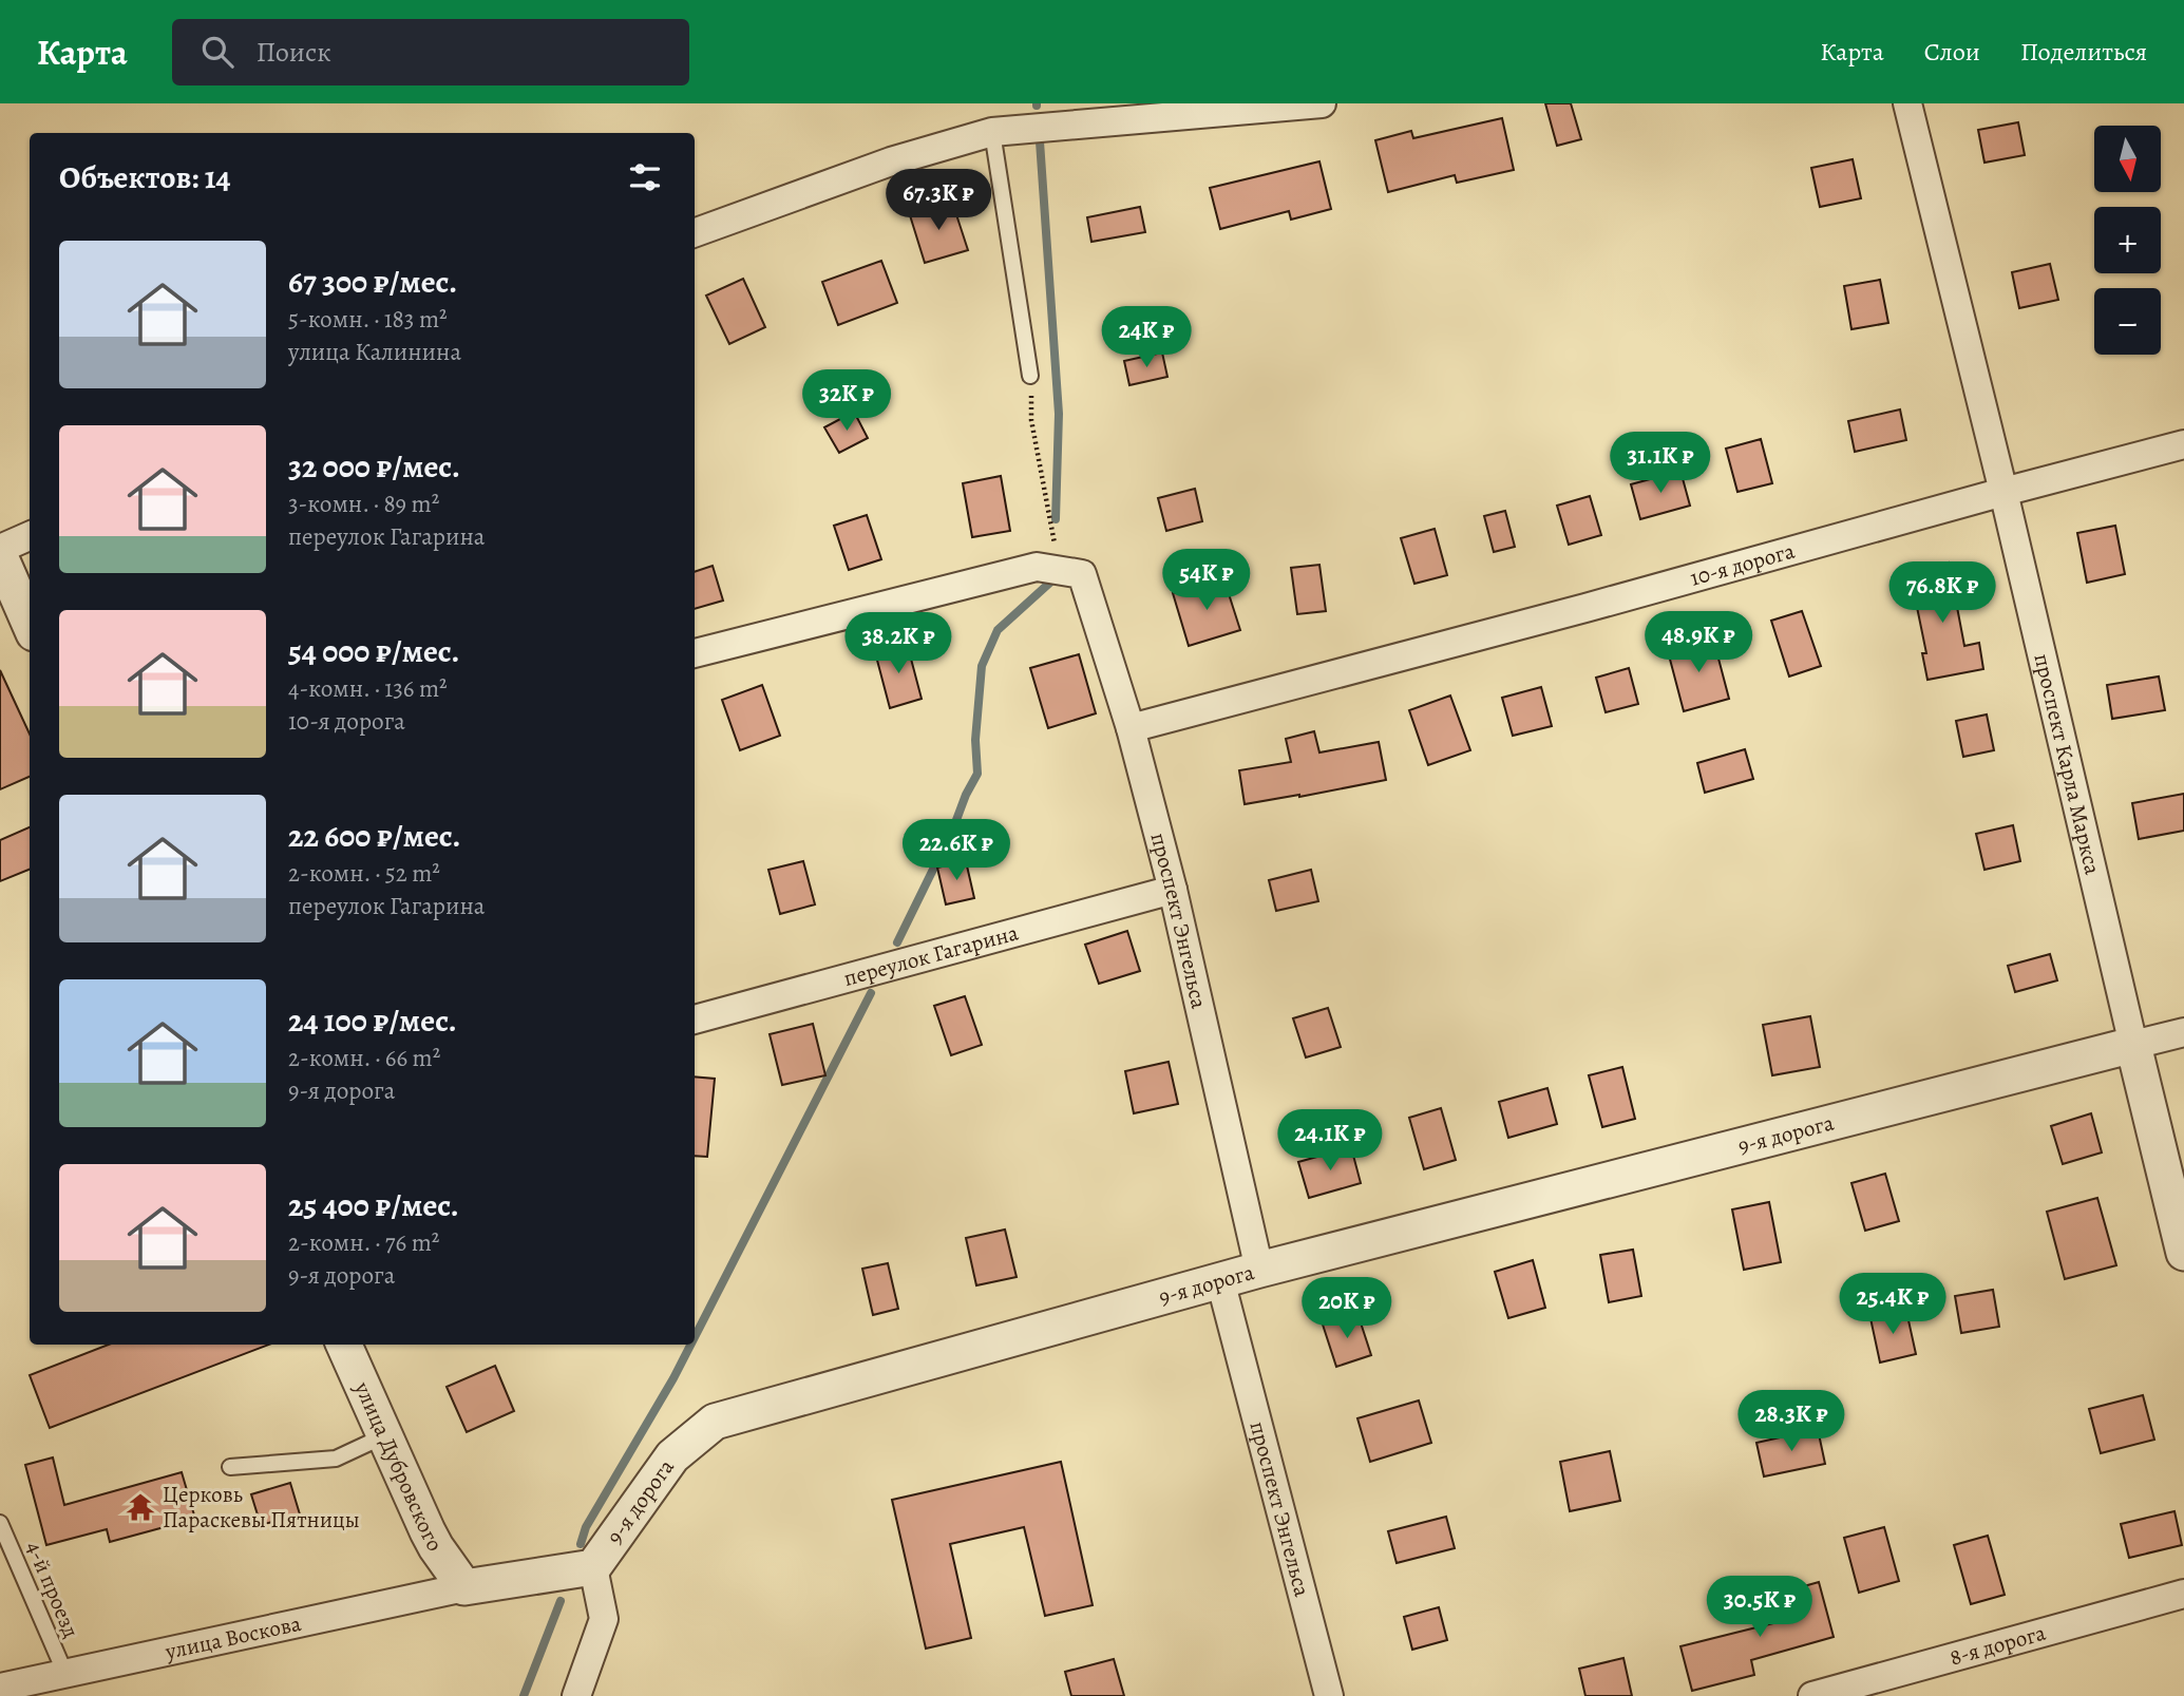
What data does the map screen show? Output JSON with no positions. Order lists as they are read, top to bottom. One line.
{"streets":{"street":["10-я дорога","проспект Карла Маркса","проспект Энгельса","переулок Гагарина","9-я дорога","улица Дубровского","улица Воскова","8-я дорога"],"lane":["4-й проезд"]},"crossings":[["10-я дорога","проспект Карла Маркса"],["10-я дорога","проспект Энгельса"],["проспект Карла Маркса","9-я дорога"],["проспект Энгельса","переулок Гагарина"],["проспект Энгельса","9-я дорога"],["9-я дорога","улица Дубровского"],["9-я дорога","улица Воскова"],["улица Дубровского","улица Воскова"],["4-й проезд","улица Воскова"]],"places":{"temple":["Церковь Параскевы Пятницы"]},"north":"bottom","page":{"header":"Карта","search":"Поиск","nav":["Карта","Слои","Поделиться"],"map_buttons":["+","−"],"heading":"Объектов: 14","price":["67.3K ₽","24K ₽","32K ₽","31.1K ₽","54K ₽","76.8K ₽","48.9K ₽","38.2K ₽","22.6K ₽","24.1K ₽","25.4K ₽","20K ₽","28.3K ₽","30.5K ₽"],"list":[{"name":"67 300 ₽/мес.","note":"5-комн. · 183 m² · улица Калинина"},{"name":"32 000 ₽/мес.","note":"3-комн. · 89 m² · переулок Гагарина"},{"name":"54 000 ₽/мес.","note":"4-комн. · 136 m² · 10-я дорога"},{"name":"22 600 ₽/мес.","note":"2-комн. · 52 m² · переулок Гагарина"},{"name":"24 100 ₽/мес.","note":"2-комн. · 66 m² · 9-я дорога"},{"name":"25 400 ₽/мес.","note":"2-комн. · 76 m² · 9-я дорога"}]}}
